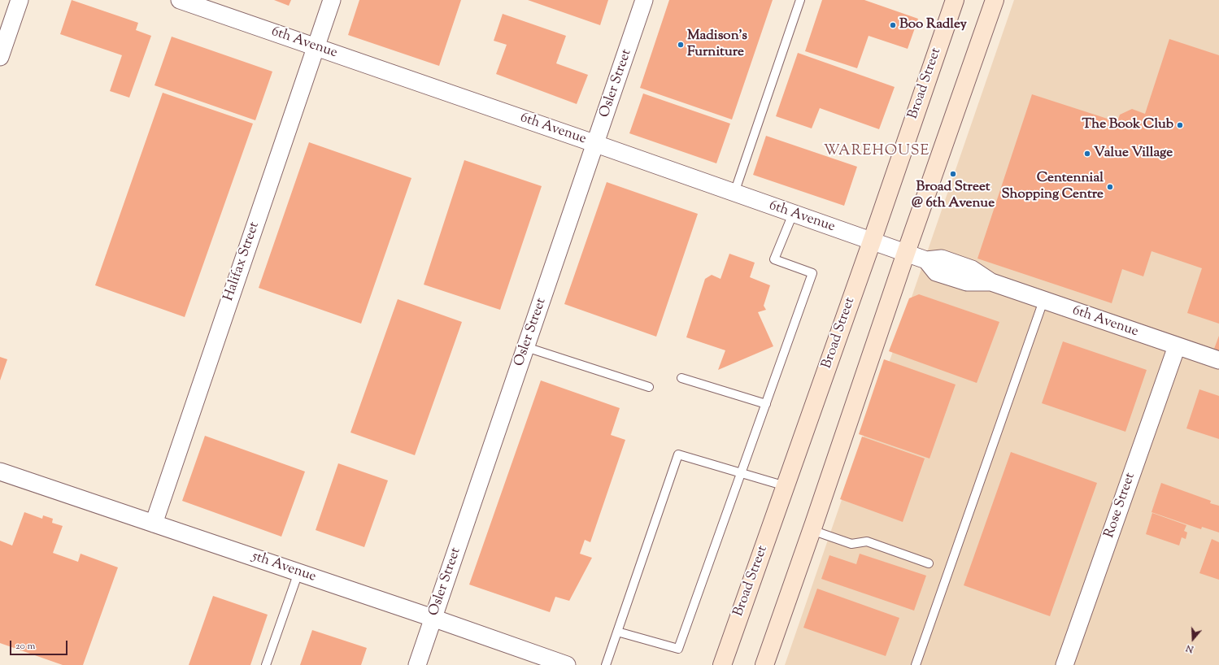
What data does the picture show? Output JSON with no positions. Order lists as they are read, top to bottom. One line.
{"streets":{"main road":["Broad Street"],"street":["6th Avenue","Osler Street","Halifax Street","Rose Street","5th Avenue"]},"crossings":[["6th Avenue","Osler Street"],["6th Avenue","Broad Street"],["6th Avenue","Halifax Street"],["6th Avenue","Rose Street"],["Osler Street","5th Avenue"],["Halifax Street","5th Avenue"]],"districts":["WAREHOUSE"],"places":["Boo Radley","Madison's Furniture","The Book Club","Value Village","Broad Street @ 6th Avenue","Centennial Shopping Centre"],"scale_bar":"20 m","north":"bottom"}
